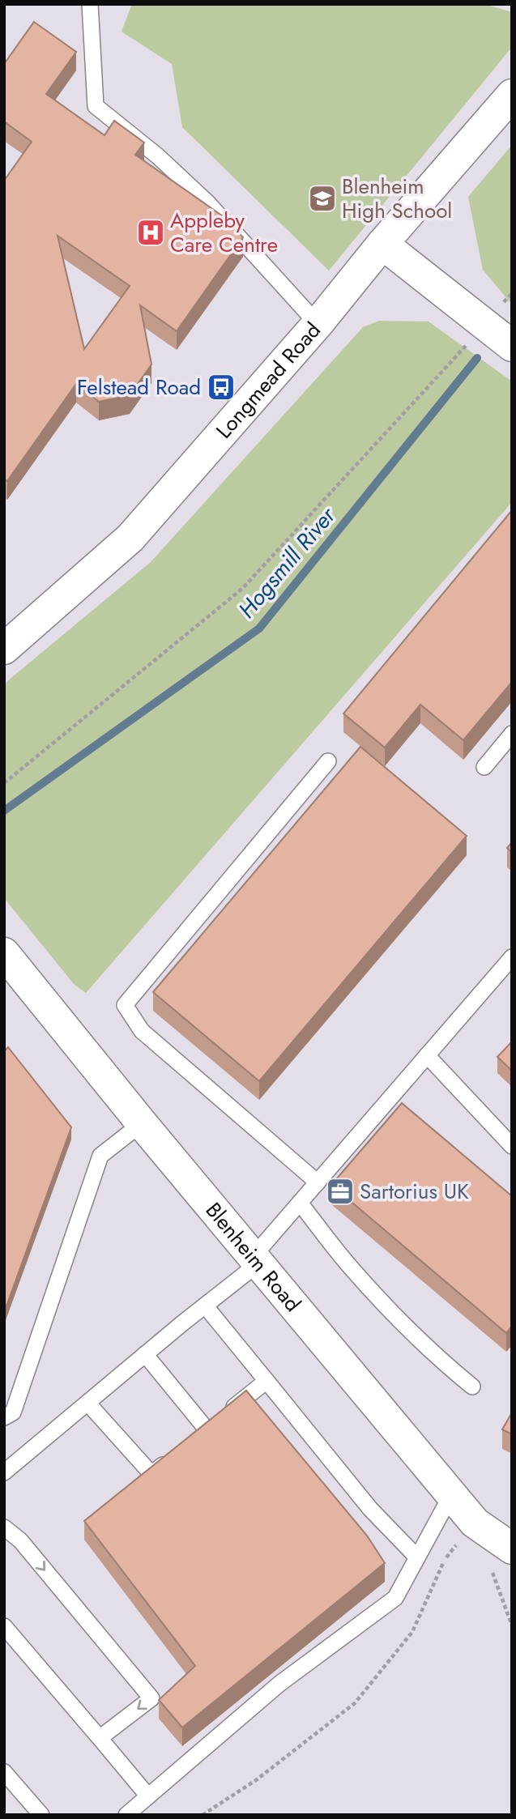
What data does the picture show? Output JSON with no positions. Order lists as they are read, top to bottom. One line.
{"streets":{"street":["Longmead Road","Blenheim Road"]},"water":["Hogsmill River"],"places":{"school or university":["Blenheim High School"],"hospital":["Appleby Care Centre"],"bus stop":["Felstead Road"],"office":["Sartorius UK"]}}
